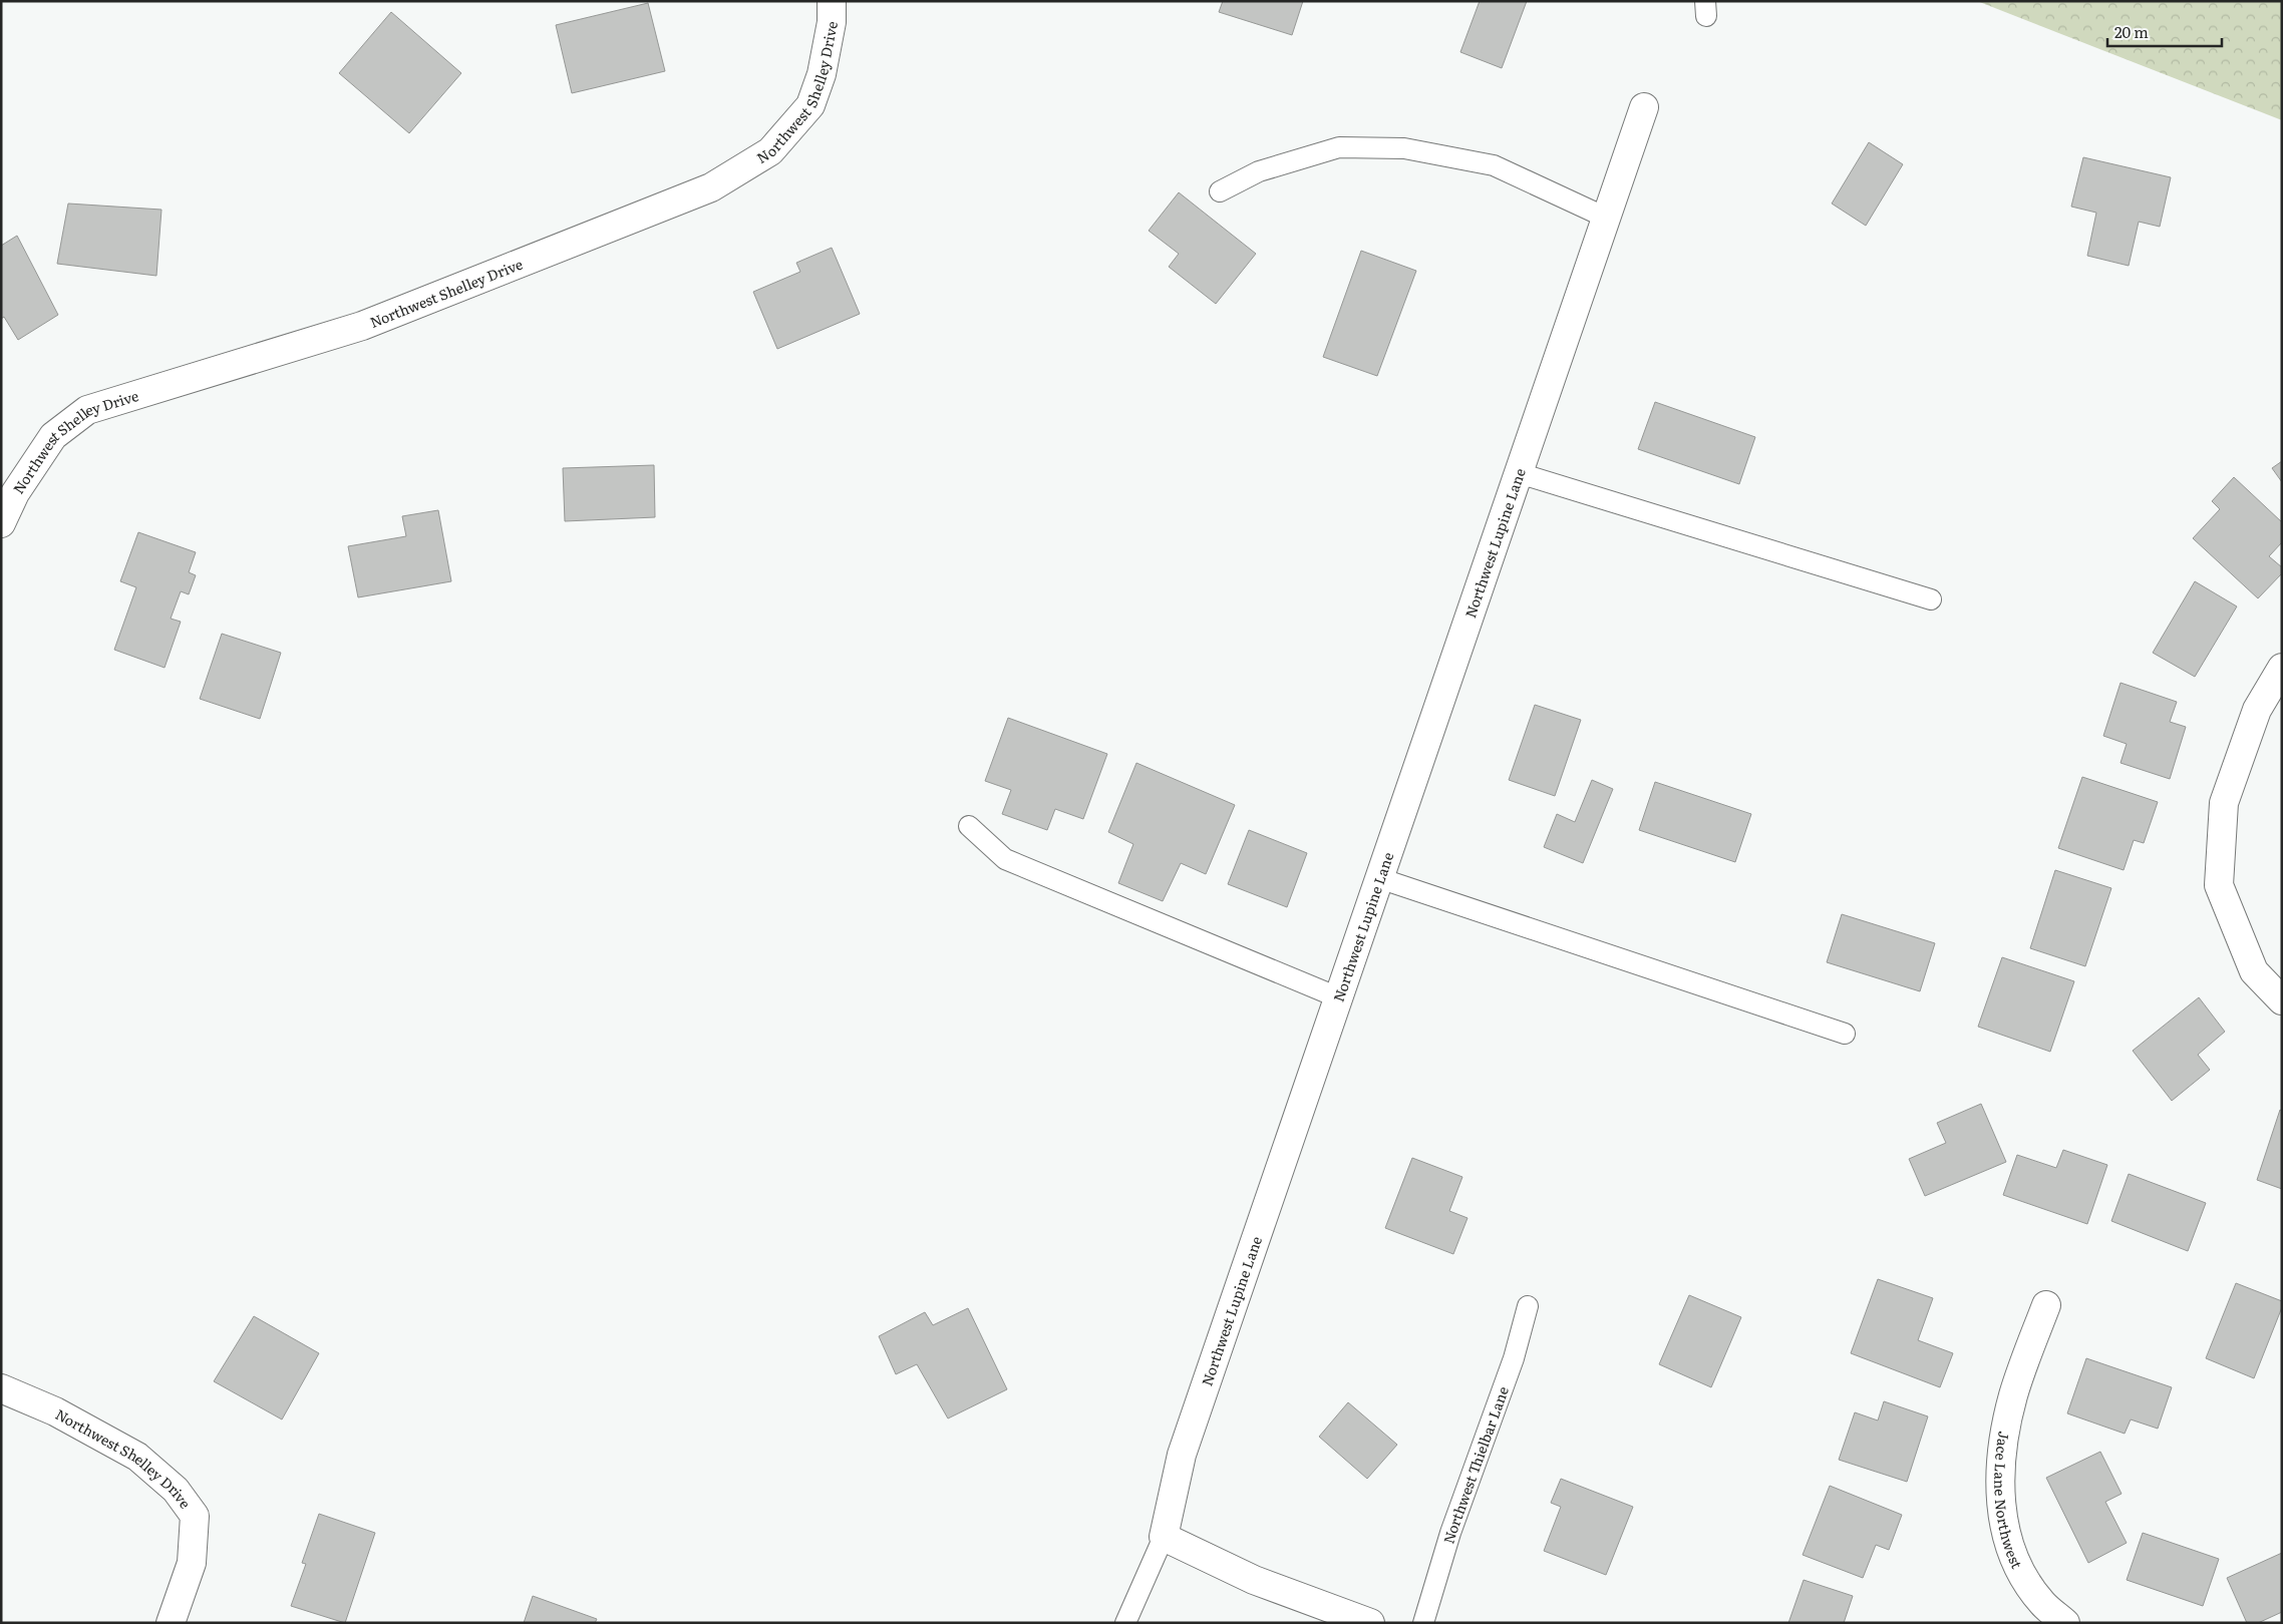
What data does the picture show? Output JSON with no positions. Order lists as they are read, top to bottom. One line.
{"streets":{"street":["Northwest Shelley Drive","Northwest Lupine Lane","Jace Lane Northwest"],"lane":["Northwest Thielbar Lane"]},"scale_bar":"20 m"}
